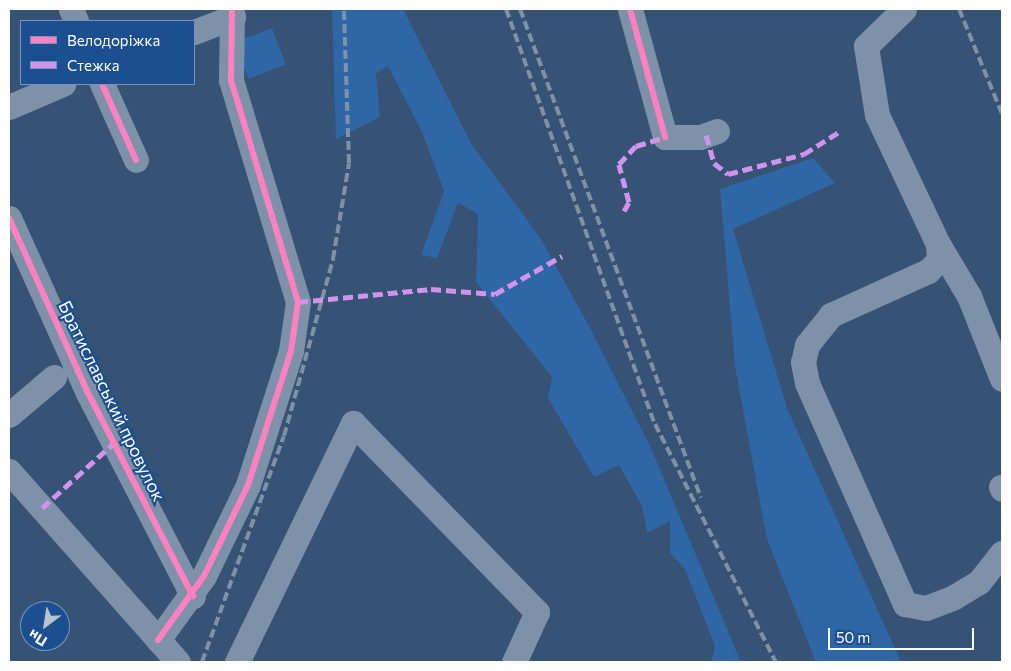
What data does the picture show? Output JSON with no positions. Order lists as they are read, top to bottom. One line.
{"streets":{"street":["Братиславський провулок"]},"legend":["Велодоріжка","Стежка"],"scale_bar":"50 m","north":"bottom left"}
